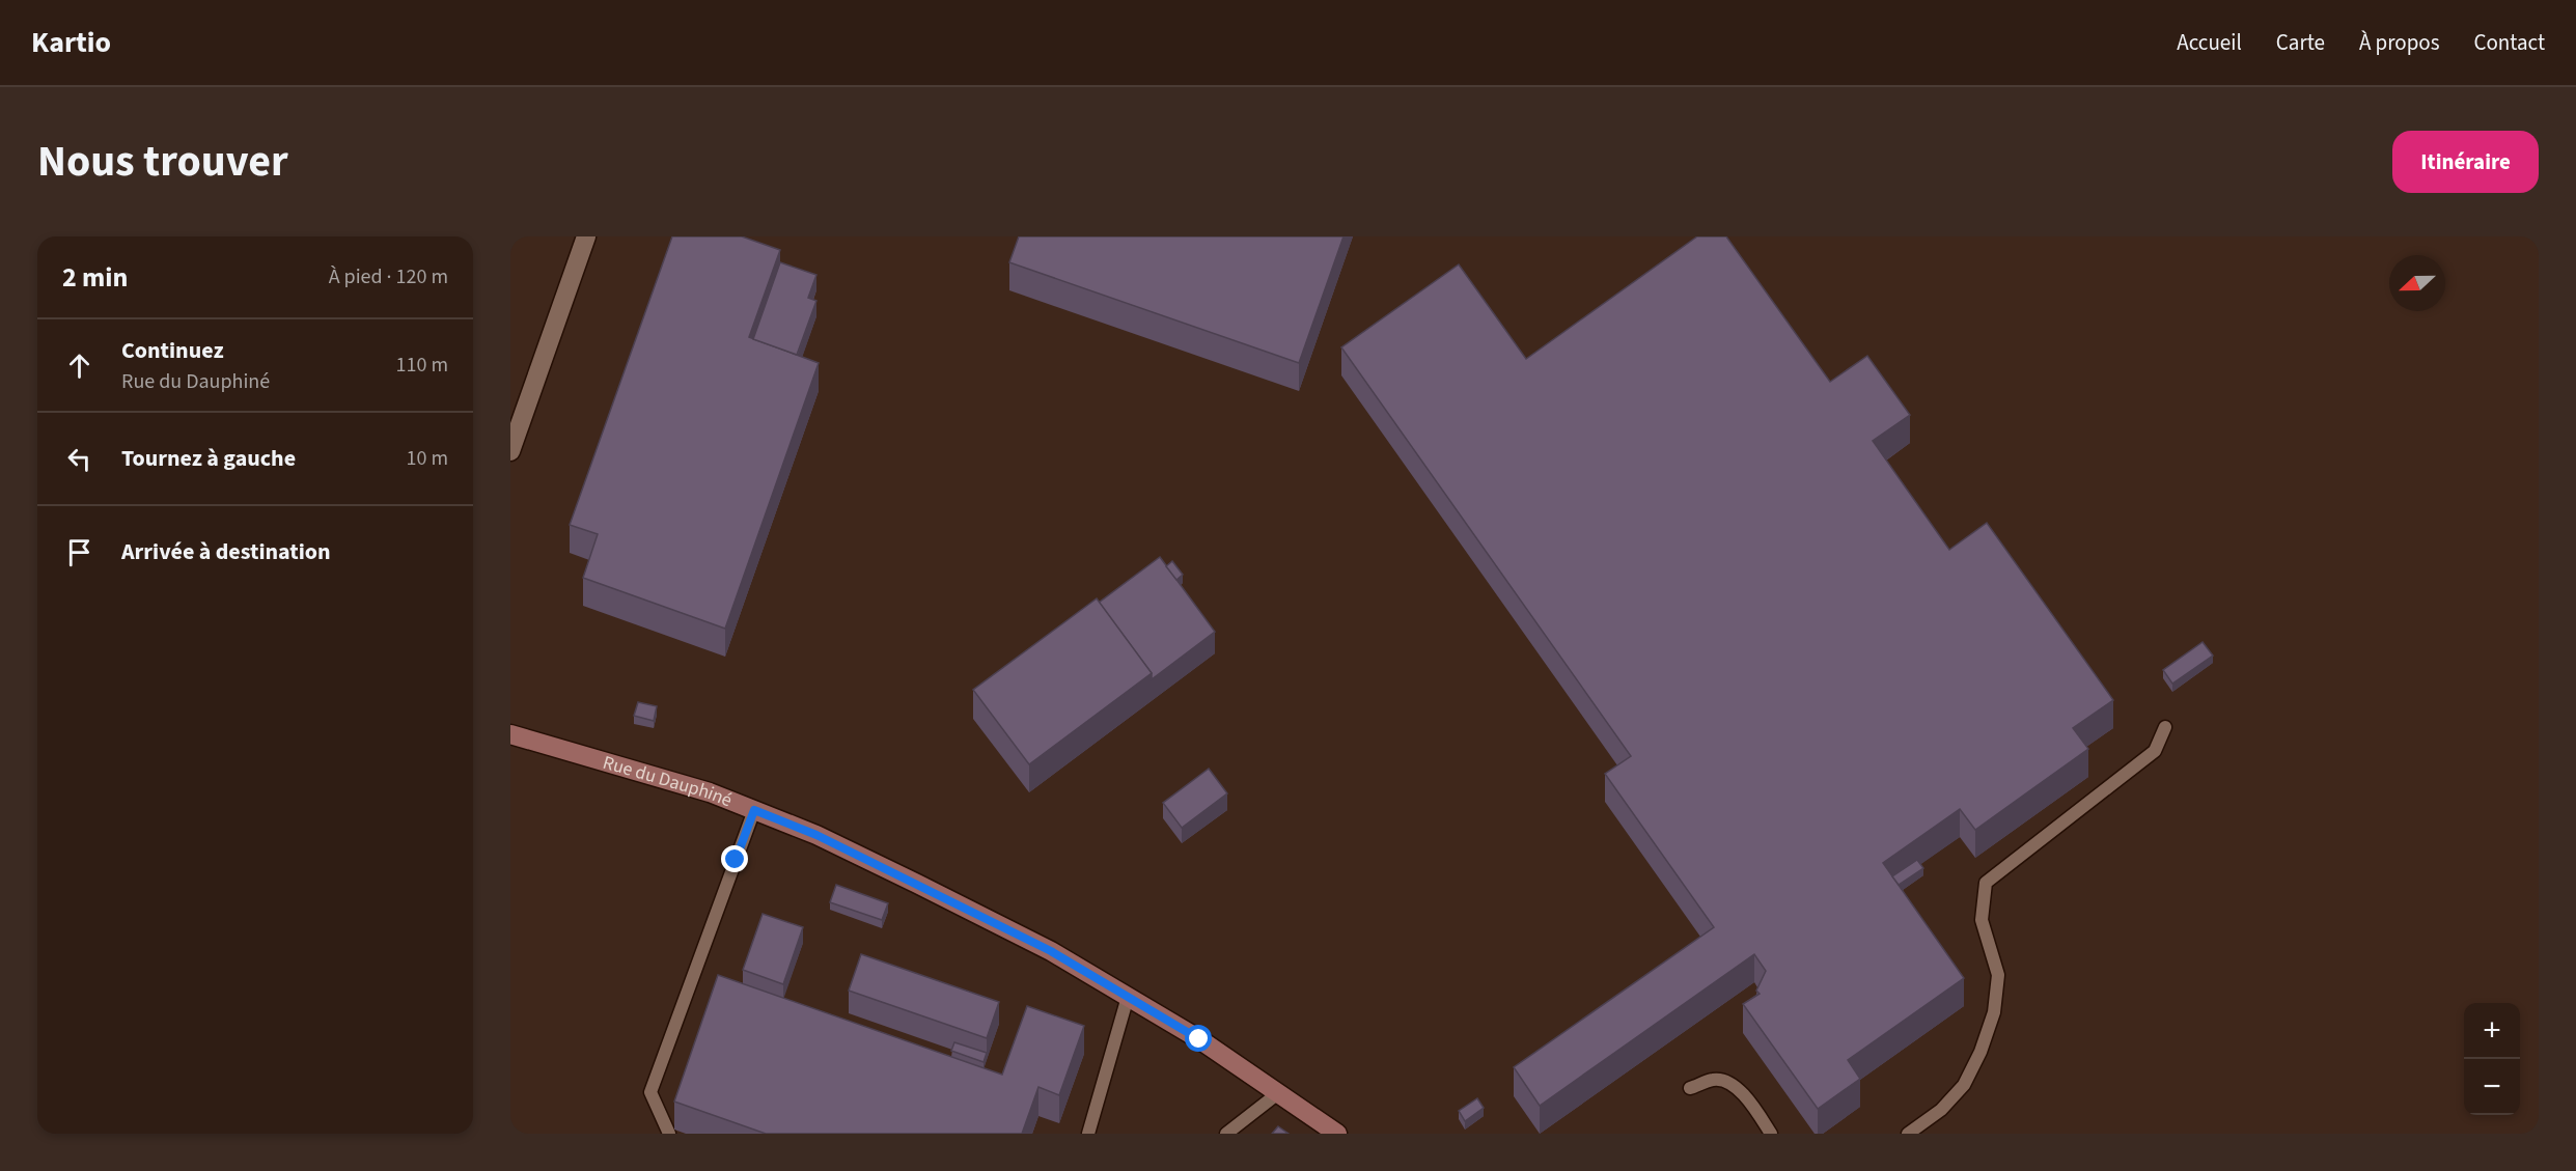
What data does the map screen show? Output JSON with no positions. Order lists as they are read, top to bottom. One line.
{"streets":{"main road":["Rue du Dauphiné"]},"north":"left","page":{"header":"Kartio","nav":["Accueil","Carte","À propos","Contact"],"title":"Nous trouver","buttons":"Itinéraire","heading":["2 min","À pied · 120 m"],"list":[["Continuez","Rue du Dauphiné","110 m"],["Tournez à gauche","10 m"],"Arrivée à destination"],"map_buttons":["+","−"]}}
